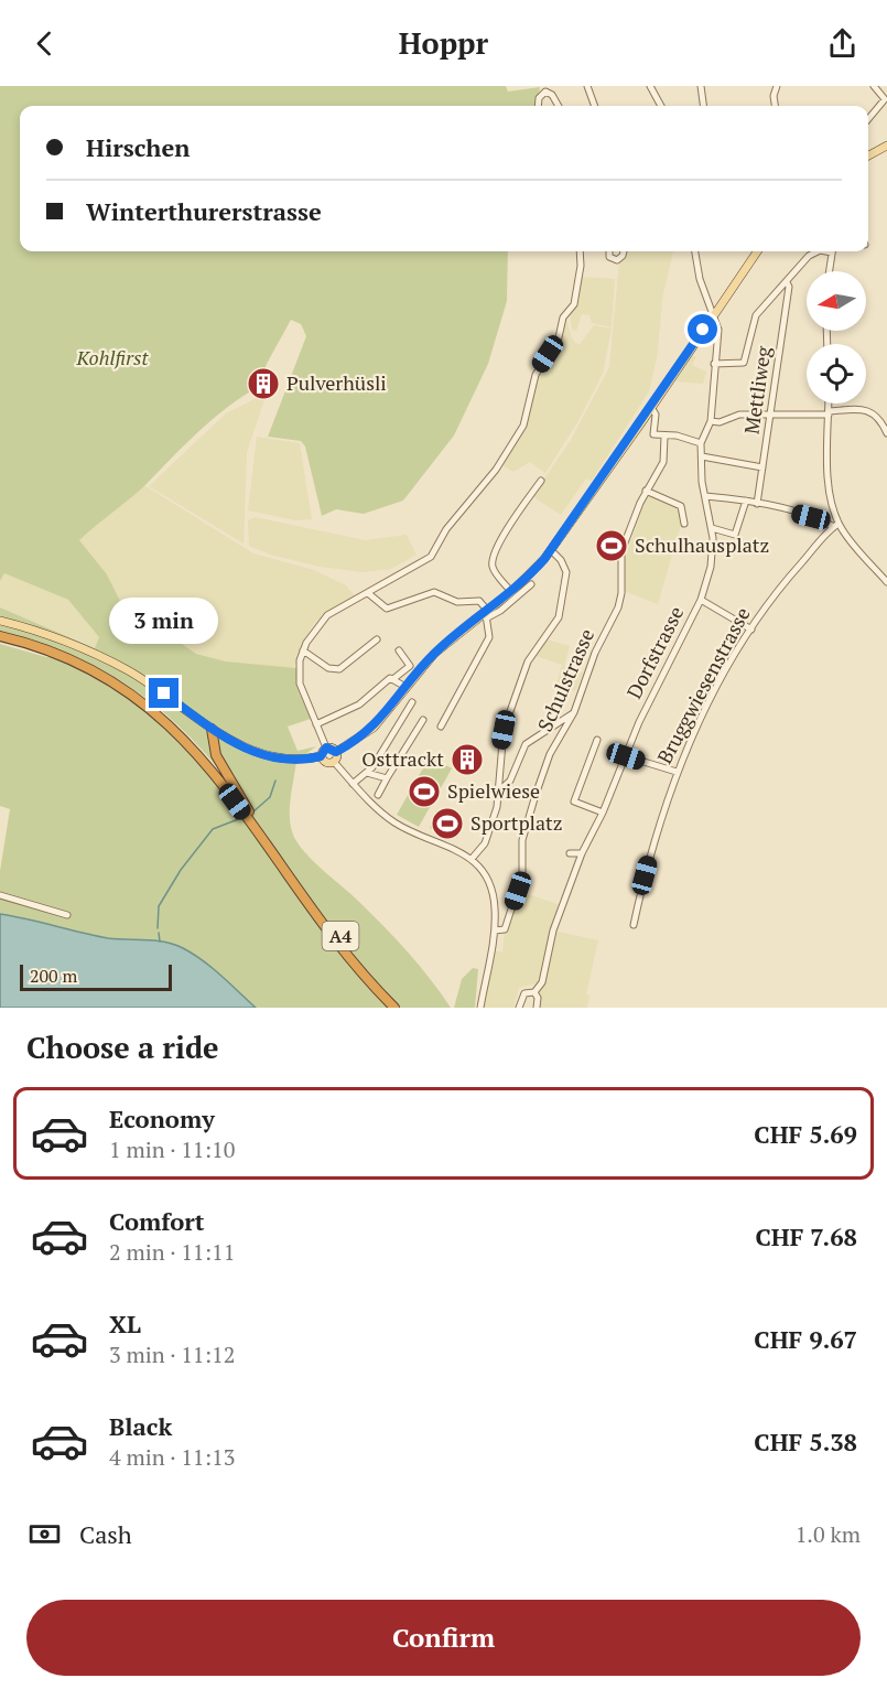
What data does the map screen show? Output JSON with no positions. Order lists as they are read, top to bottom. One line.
{"streets":{"highway":["A4"],"street":["Mettliweg","Dorfstrasse","Schulstrasse","Bruggwiesenstrasse"]},"parks":["Kohlfirst"],"places":{"building":["Pulverhüsli","Osttrackt"],"sports":["Schulhausplatz","Spielwiese","Sportplatz"]},"scale_bar":"200 m","north":"left","page":{"header":"Hoppr","banner":["Hirschen","Winterthurerstrasse"],"bubble":"3 min","scale":"200 m","heading":"Choose a ride","list":[{"name":"Economy","note":"1 min · 11:10","value":"CHF 5.69"},{"name":"Comfort","note":"2 min · 11:11","value":"CHF 7.68"},{"name":"XL","note":"3 min · 11:12","value":"CHF 9.67"},{"name":"Black","note":"4 min · 11:13","value":"CHF 5.38"}],"pay":["Cash","1.0 km"],"buttons":"Confirm"}}
